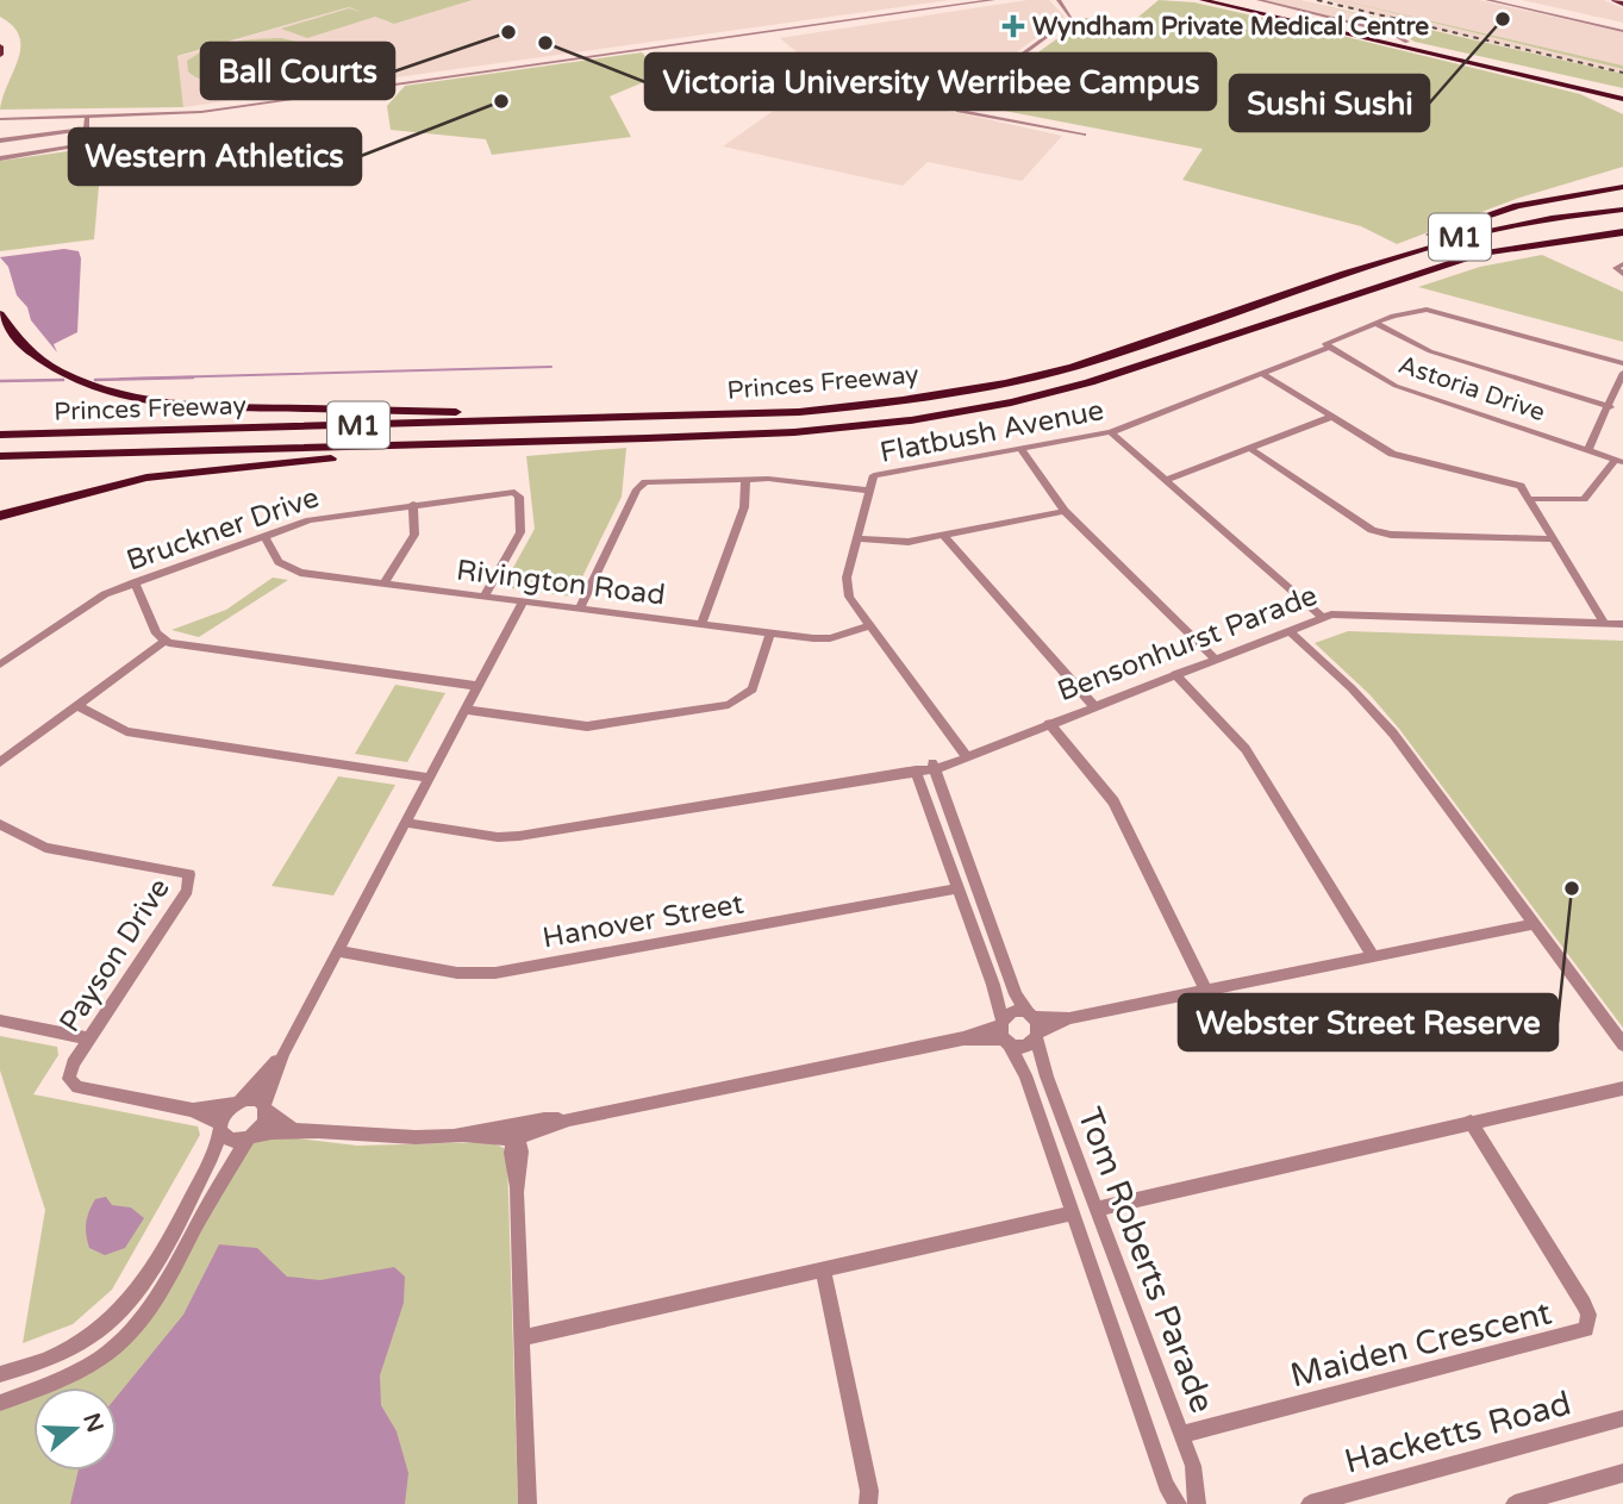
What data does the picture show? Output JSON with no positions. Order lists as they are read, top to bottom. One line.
{"streets":{"highway":["M1","Princes Freeway"],"street":["Astoria Drive","Flatbush Avenue","Bruckner Drive","Rivington Road","Bensonhurst Parade","Hanover Street","Payson Drive","Tom Roberts Parade","Maiden Crescent","Hacketts Road"]},"crossings":[["Astoria Drive","Flatbush Avenue"],["Flatbush Avenue","Rivington Road"],["Flatbush Avenue","Bensonhurst Parade"],["Bruckner Drive","Rivington Road"],["Bensonhurst Parade","Tom Roberts Parade"],["Hanover Street","Tom Roberts Parade"],["Tom Roberts Parade","Maiden Crescent"]],"places":{"other":["Sushi Sushi","Ball Courts","Victoria University Werribee Campus","Western Athletics","Webster Street Reserve"],"health":["Wyndham Private Medical Centre"]},"north":"right"}
